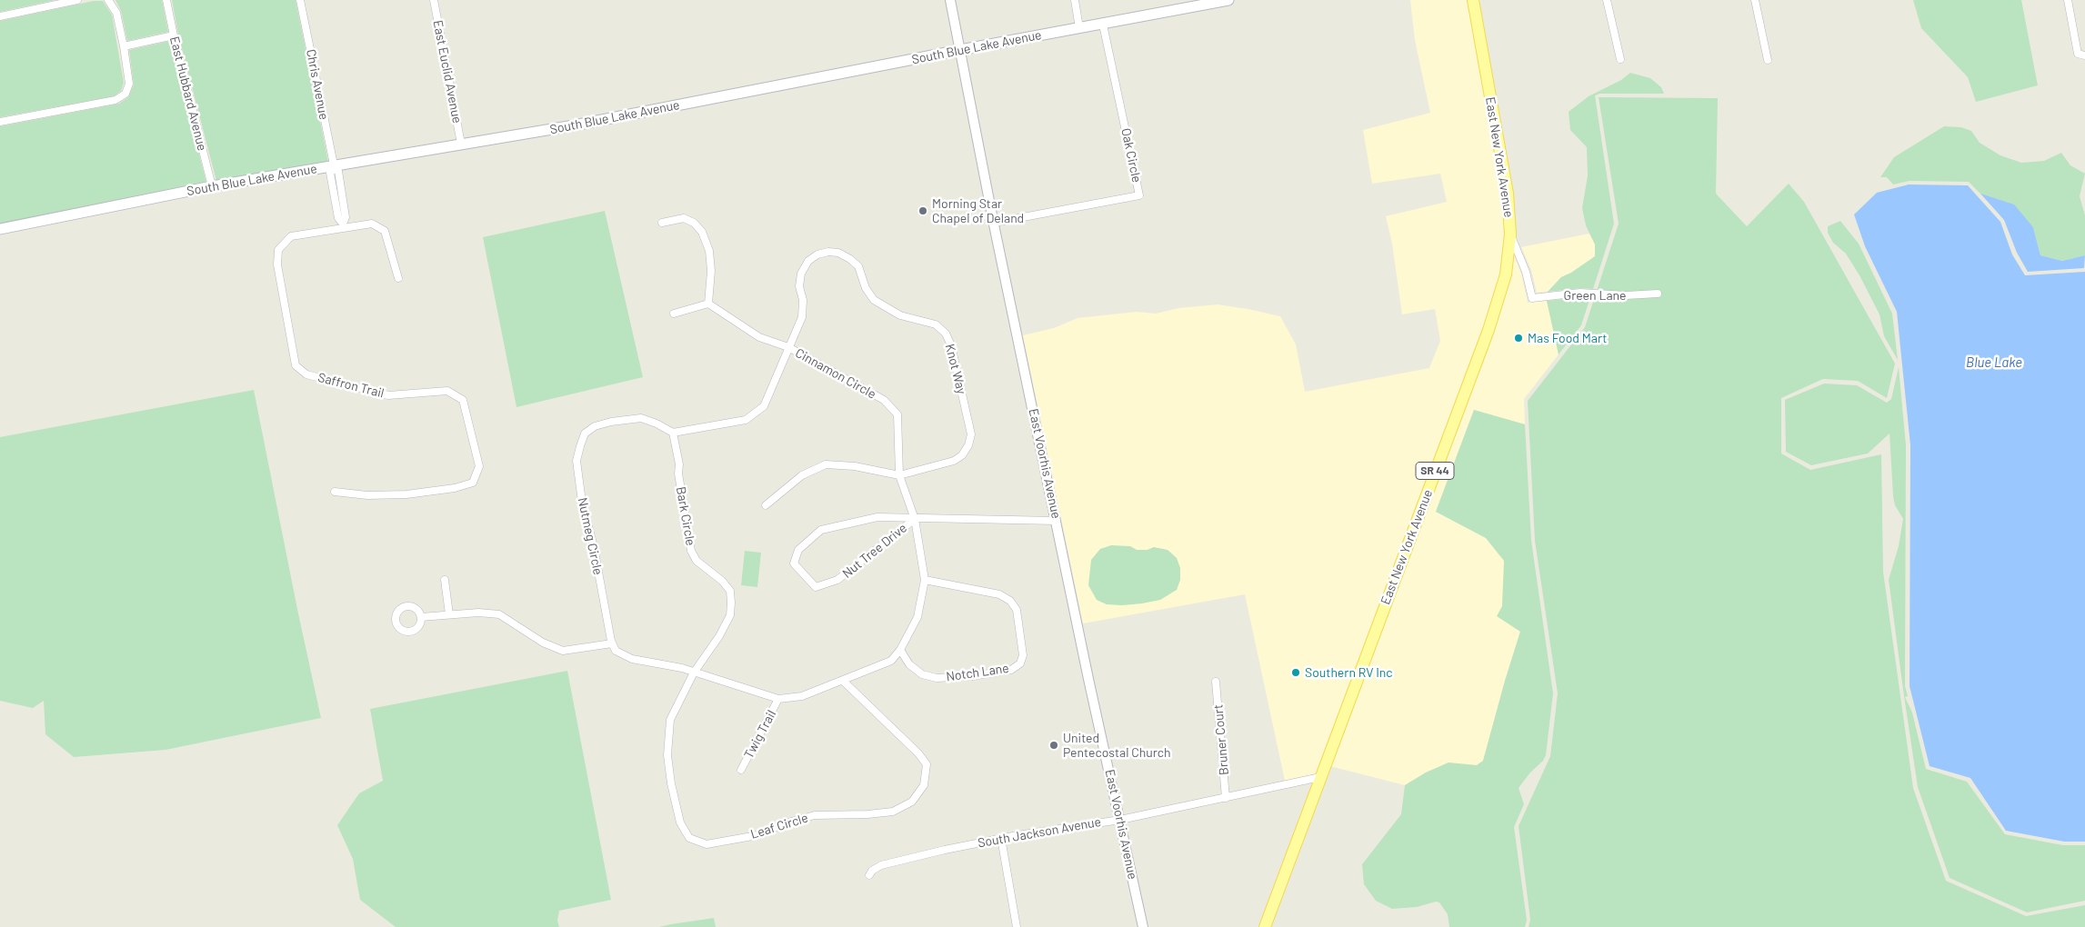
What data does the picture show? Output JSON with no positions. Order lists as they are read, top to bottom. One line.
{"streets":{"main road":["South Blue Lake Avenue","East New York Avenue","SR 44"],"street":["East Euclid Avenue","Chris Avenue","East Hubbard Avenue","Oak Circle","Green Lane","Knot Way","Cinnamon Circle","Saffron Trail","East Voorhis Avenue","Bark Circle","Nutmeg Circle","Nut Tree Drive","Notch Lane","Twig Trail","Bruner Court","Leaf Circle","South Jackson Avenue"]},"crossings":[["South Blue Lake Avenue","East Euclid Avenue"],["South Blue Lake Avenue","Chris Avenue"],["South Blue Lake Avenue","East Hubbard Avenue"],["South Blue Lake Avenue","Oak Circle"],["South Blue Lake Avenue","East Voorhis Avenue"],["Chris Avenue","Saffron Trail"],["Oak Circle","East Voorhis Avenue"],["East New York Avenue","Green Lane"],["East New York Avenue","South Jackson Avenue"],["Knot Way","Cinnamon Circle"],["Cinnamon Circle","Nut Tree Drive"],["Cinnamon Circle","Notch Lane"],["Cinnamon Circle","Twig Trail"],["Cinnamon Circle","Leaf Circle"],["East Voorhis Avenue","Nut Tree Drive"],["East Voorhis Avenue","South Jackson Avenue"],["Bark Circle","Nutmeg Circle"],["Bark Circle","Leaf Circle"],["Bruner Court","South Jackson Avenue"]],"water":["Blue Lake"],"places":["Morning Star Chapel of Deland","Mas Food Mart","Southern RV Inc","United Pentecostal Church"]}
